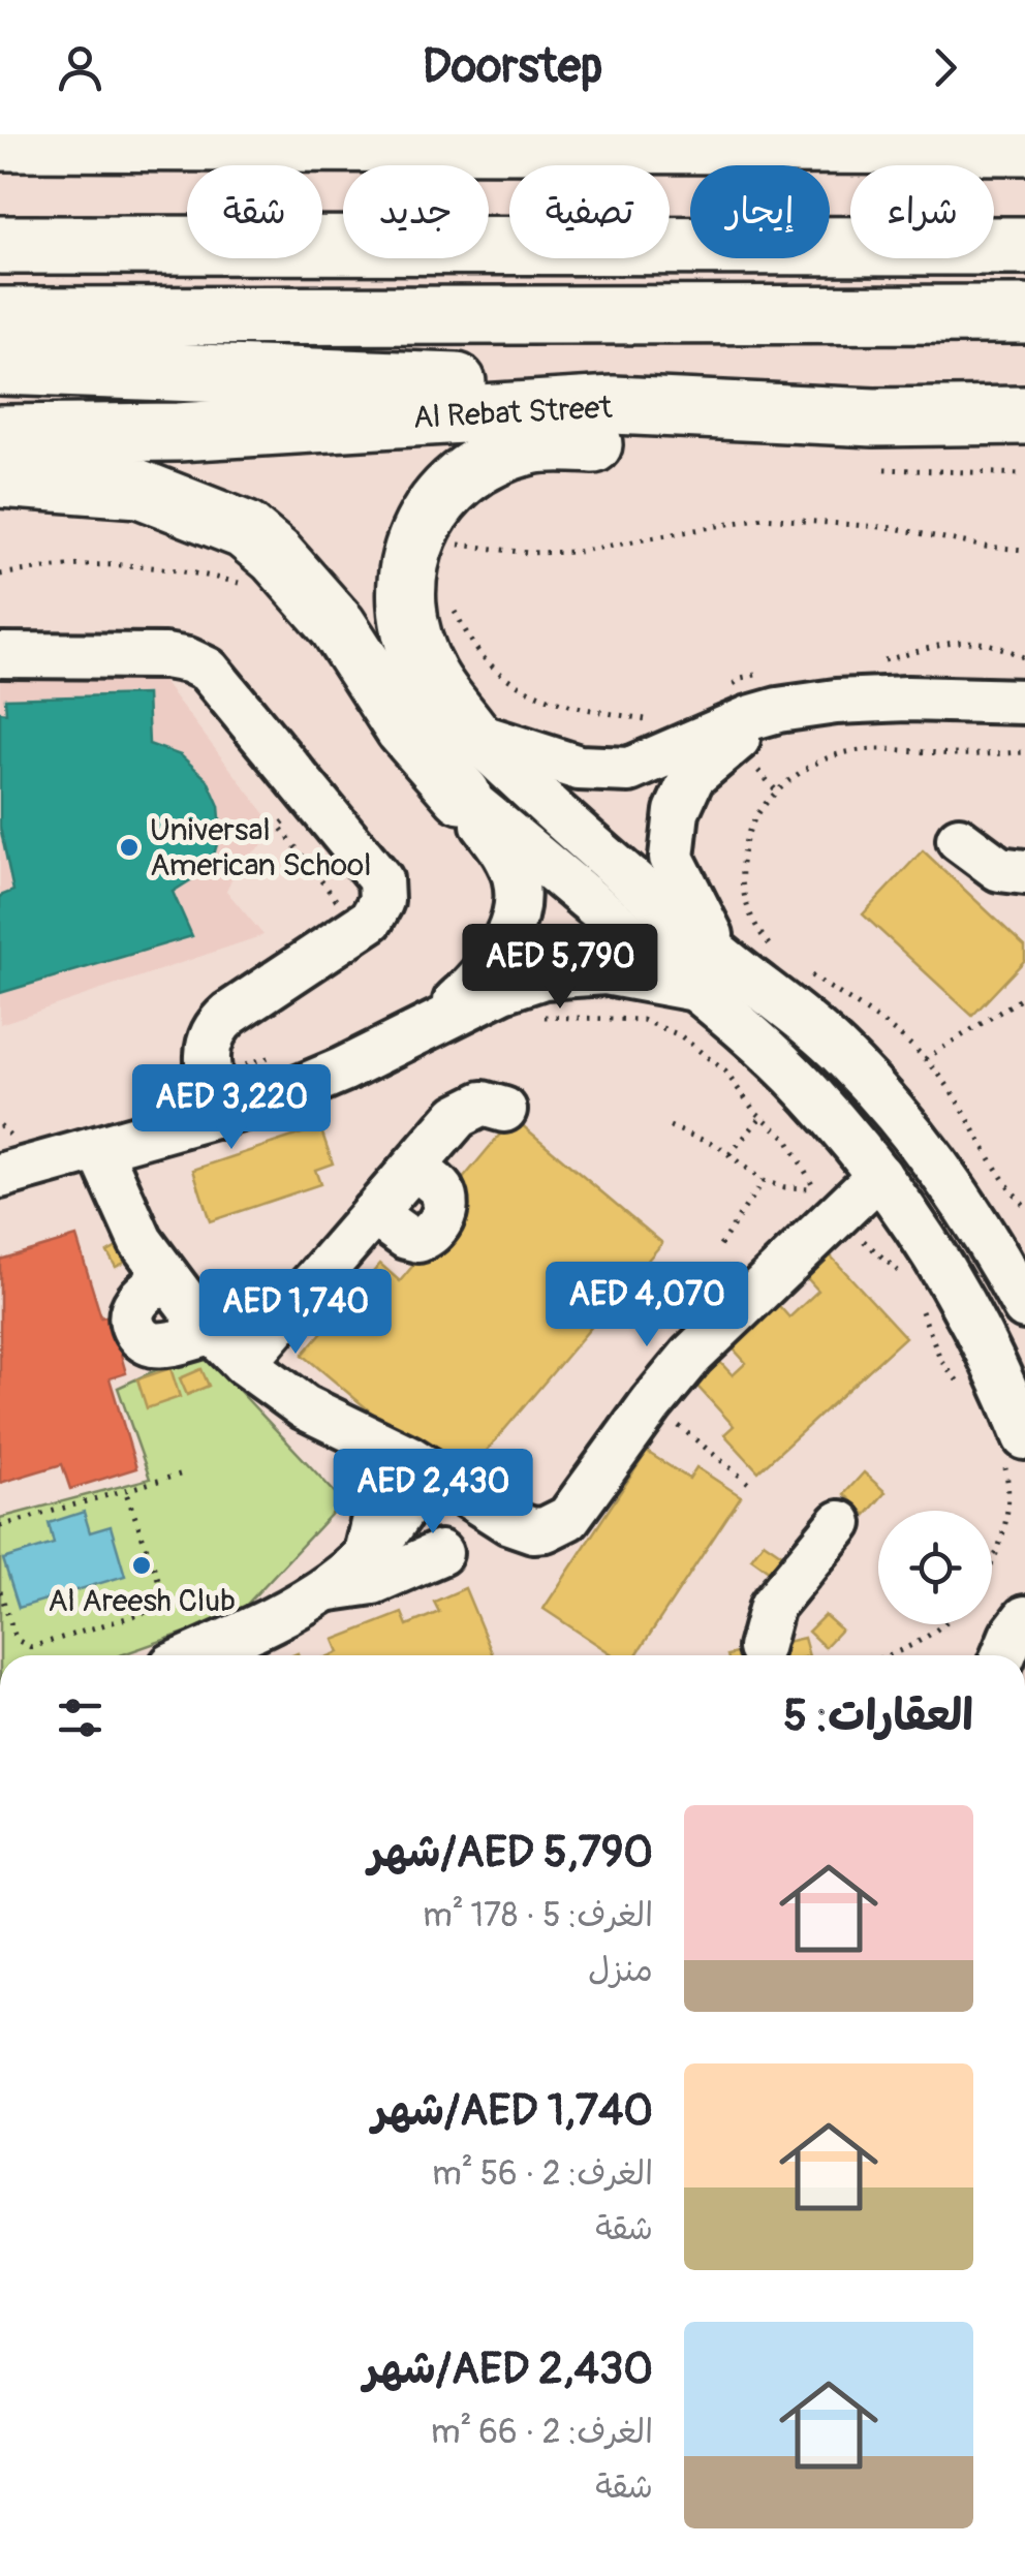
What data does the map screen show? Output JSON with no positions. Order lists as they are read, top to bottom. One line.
{"streets":{"highway":["Al Rebat Street"]},"places":["Universal American School","Al Areesh Club"],"page":{"header":"Doorstep","chip":["شراء","إيجار","تصفية","جديد","شقة"],"price":["AED 5,790","AED 3,220","AED 4,070","AED 1,740","AED 2,430"],"heading":"العقارات: 5","list":[{"name":"AED 5,790/شهر","note":"الغرف: 5 · 178 m² · منزل"},{"name":"AED 1,740/شهر","note":"الغرف: 2 · 56 m² · شقة"},{"name":"AED 2,430/شهر","note":"الغرف: 2 · 66 m² · شقة"}]}}
